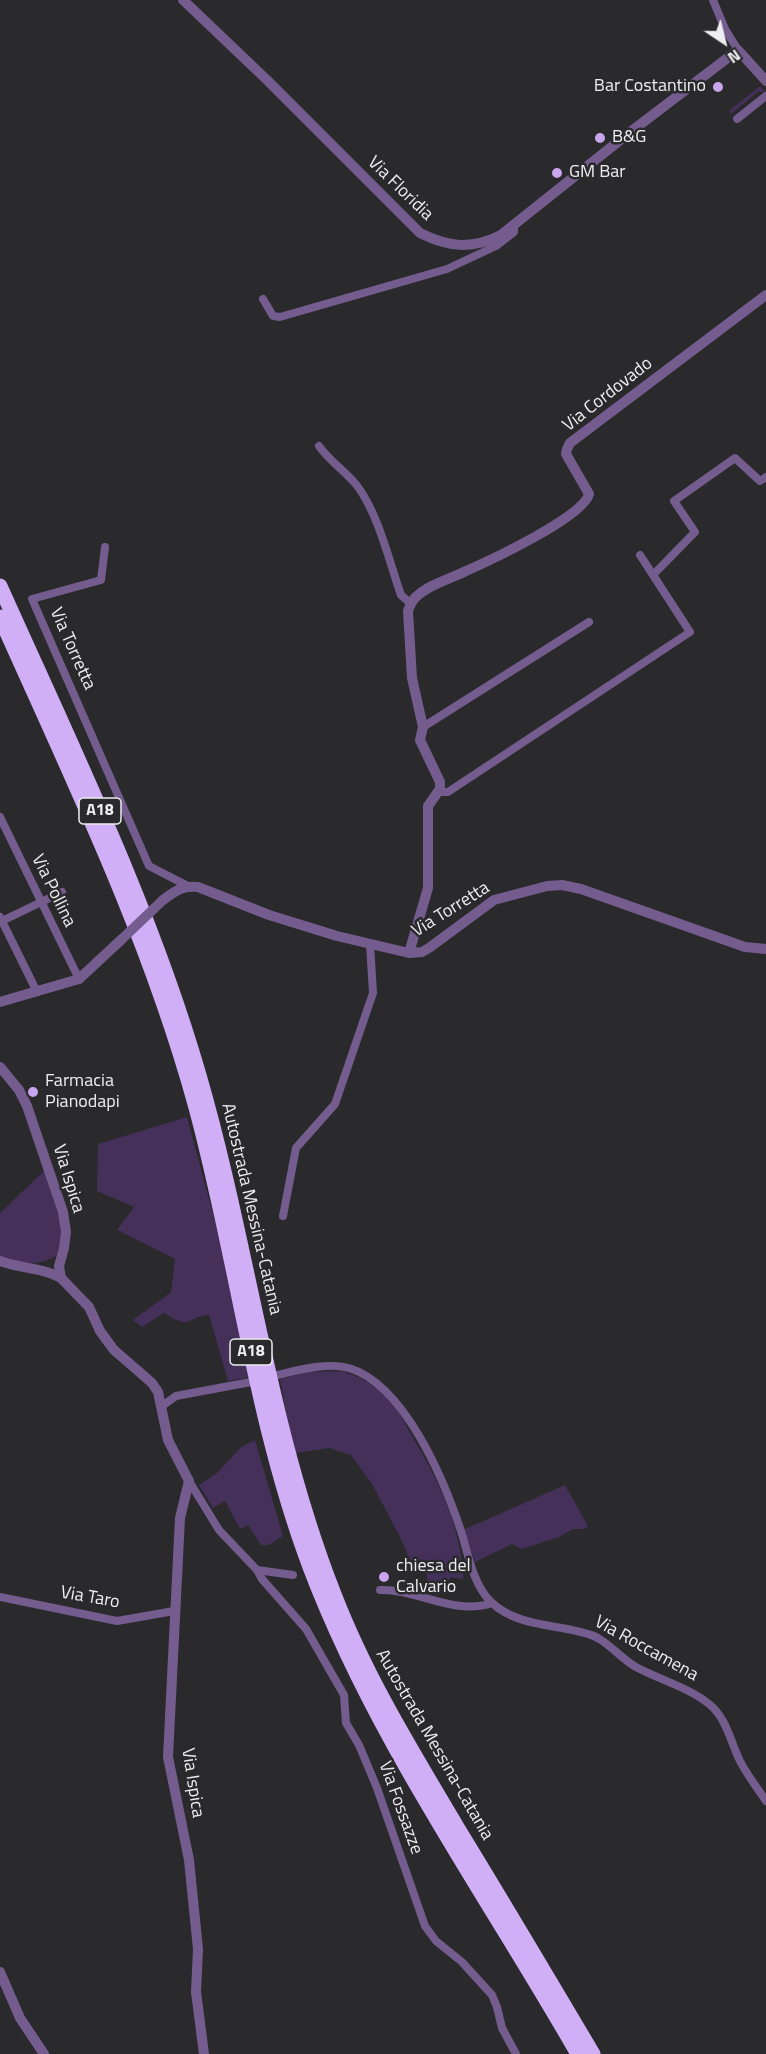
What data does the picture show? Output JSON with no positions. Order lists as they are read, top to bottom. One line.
{"streets":{"highway":["A18","Autostrada Messina-Catania"],"street":["Via Floridia","Via Cordovado","Via Torretta","Via Pollina","Via Ispica","Via Taro","Via Roccamena","Via Fossazze"]},"crossings":[["Via Ispica","Via Taro"],["Via Ispica","Via Fossazze"]],"places":["Bar Costantino","B&G","GM Bar","Farmacia Pianodapi","chiesa del Calvario"],"north":"bottom right"}
